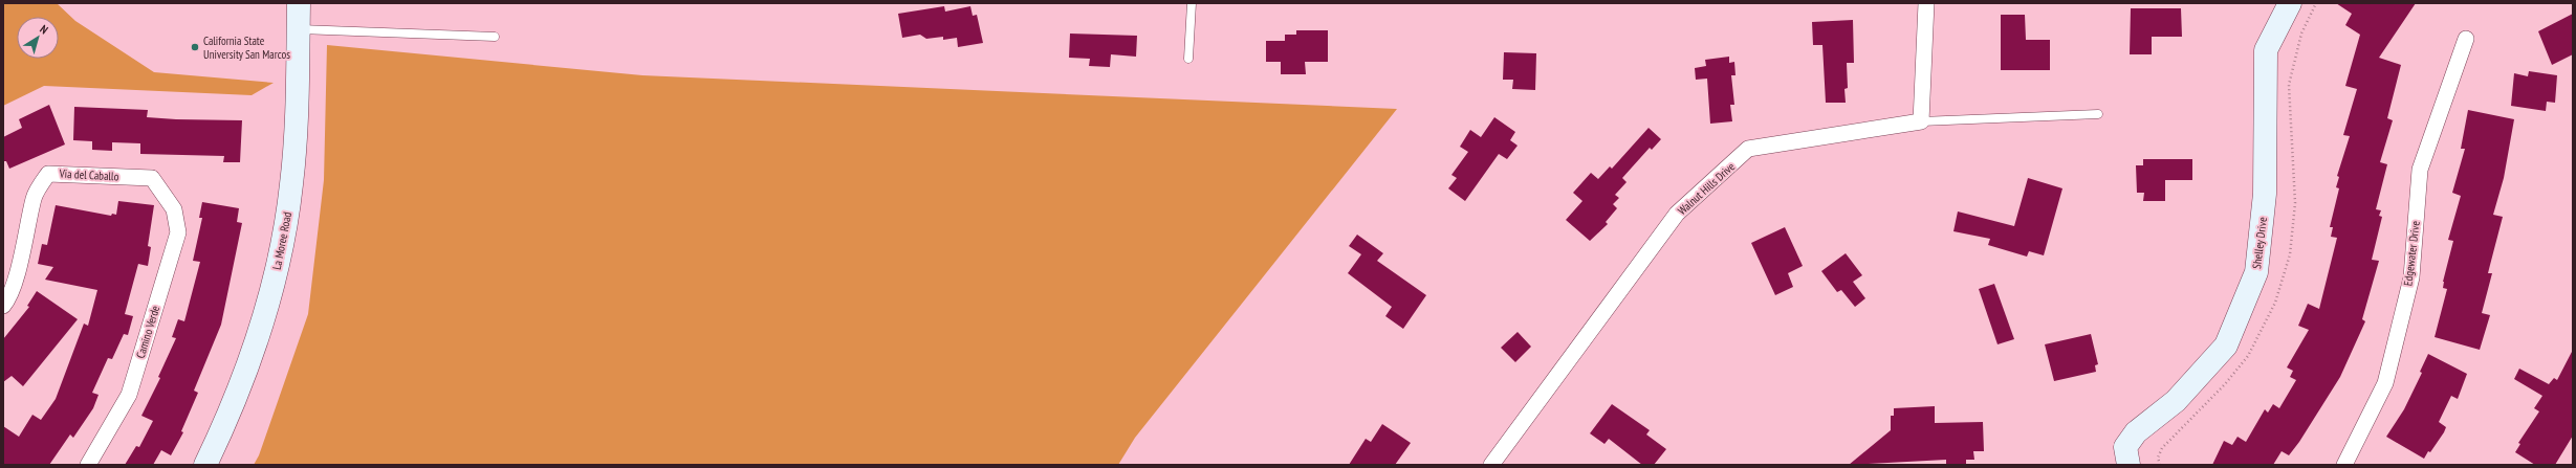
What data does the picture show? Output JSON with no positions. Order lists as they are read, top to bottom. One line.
{"streets":{"street":["Via del Caballo","Walnut Hills Drive","La Moree Road","Shelley Drive","Edgewater Drive","Camino Verde"]},"crossings":[["Via del Caballo","Camino Verde"]],"places":["California State University San Marcos"],"north":"top right"}
